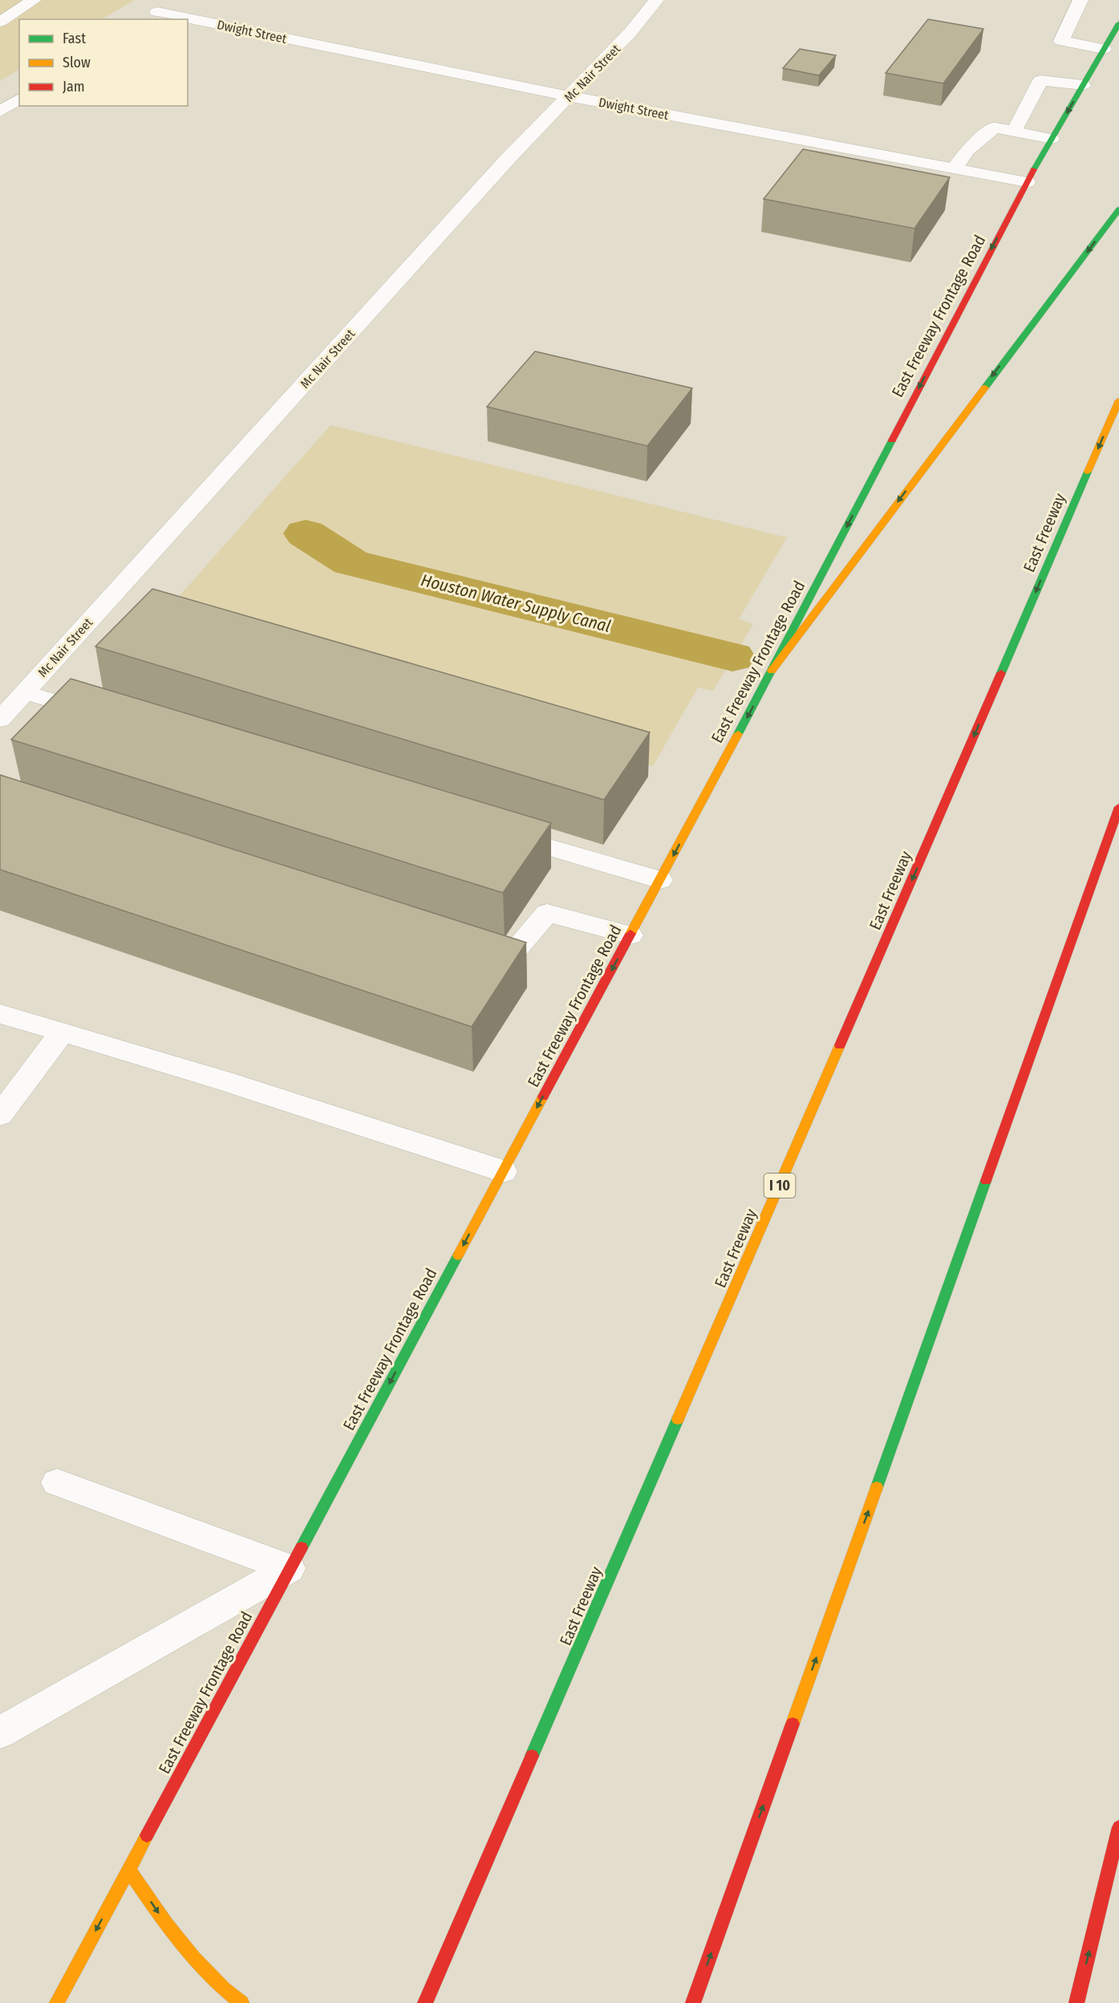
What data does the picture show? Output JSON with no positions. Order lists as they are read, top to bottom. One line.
{"streets":{"main road":["East Freeway Frontage Road","East Freeway","I 10"],"street":["Dwight Street","Mc Nair Street"]},"crossings":[["Dwight Street","Mc Nair Street"],["Dwight Street","East Freeway Frontage Road"]],"one_way":["East Freeway"],"water":["Houston Water Supply Canal"],"legend":["Fast","Slow","Jam"]}
